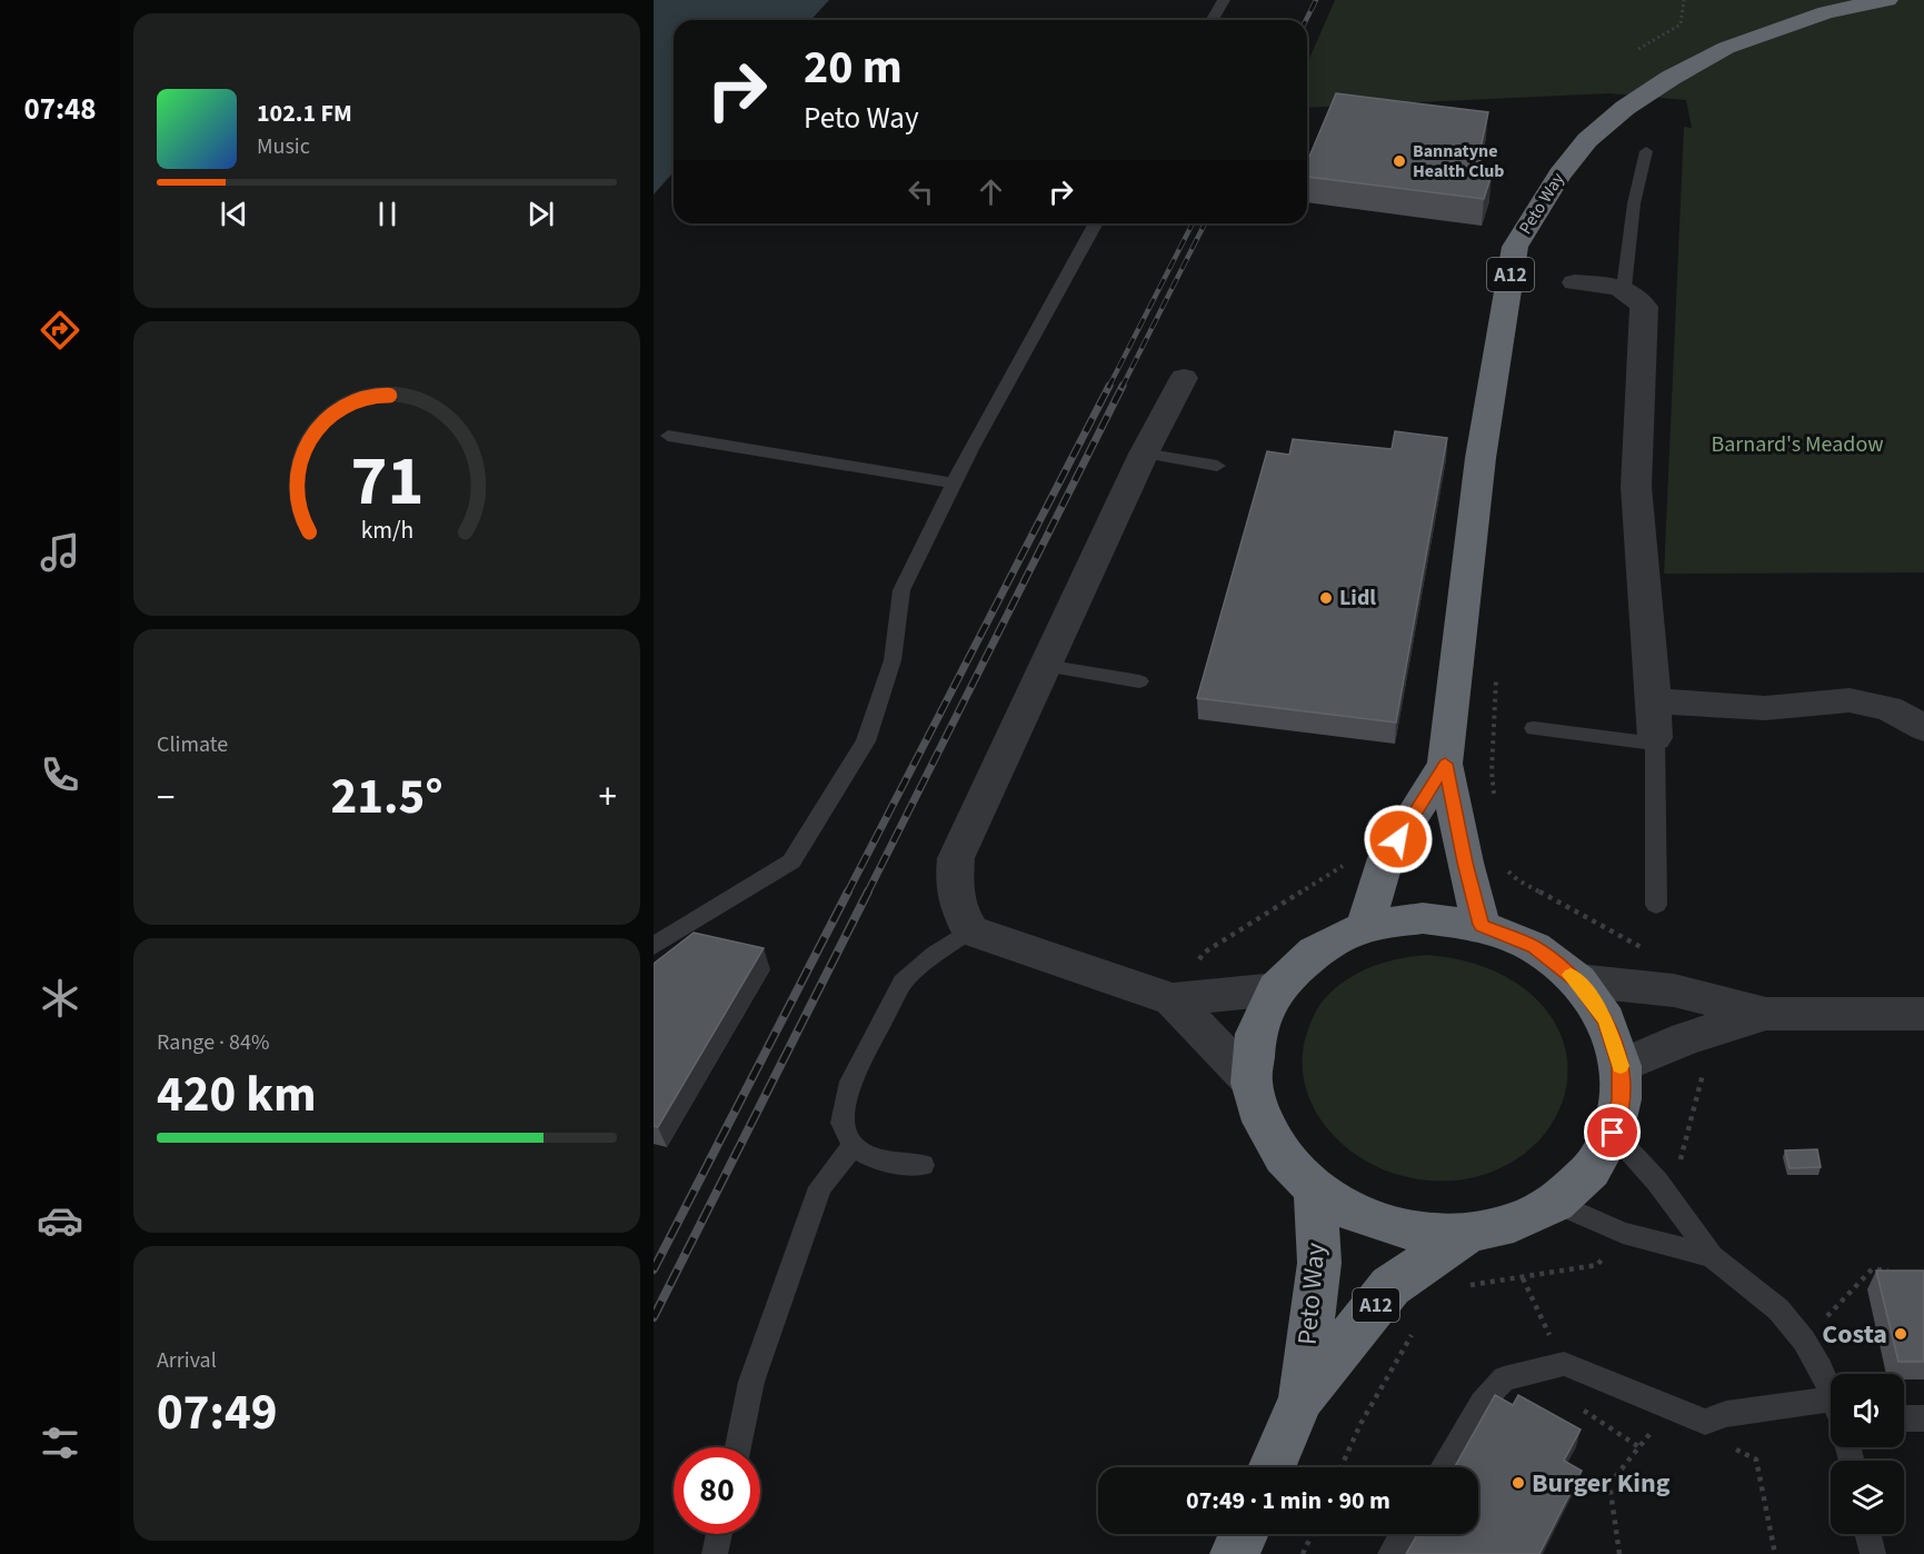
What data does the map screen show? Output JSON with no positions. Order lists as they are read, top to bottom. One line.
{"streets":{"highway":["Peto Way","A12"]},"parks":["Barnard's Meadow"],"places":["Bannatyne Health Club","Lidl","Costa","Burger King"],"page":{"tabs":"07:48","turn":["20 m","Peto Way"],"song":["102.1 FM","Music"],"tile":["Climate",["Range · 84%","420 km"],["Arrival","07:49"]],"heat":["−","21.5°","+"],"limit":"80","trip":"07:49 · 1 min · 90 m","gauge":["71","km/h"]}}
